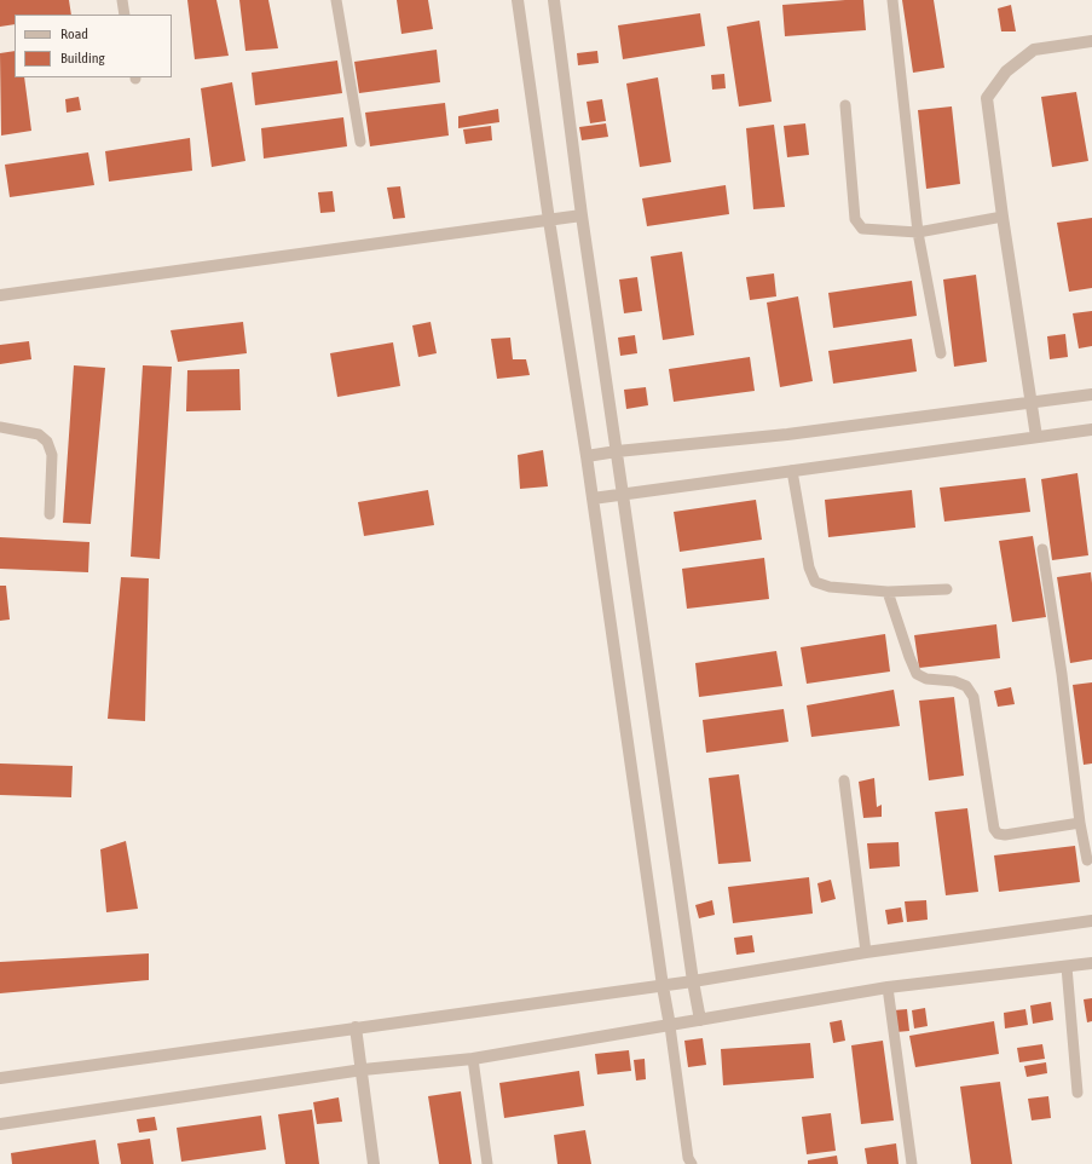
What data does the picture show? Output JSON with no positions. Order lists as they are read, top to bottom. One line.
{"legend":["Road","Building"]}
